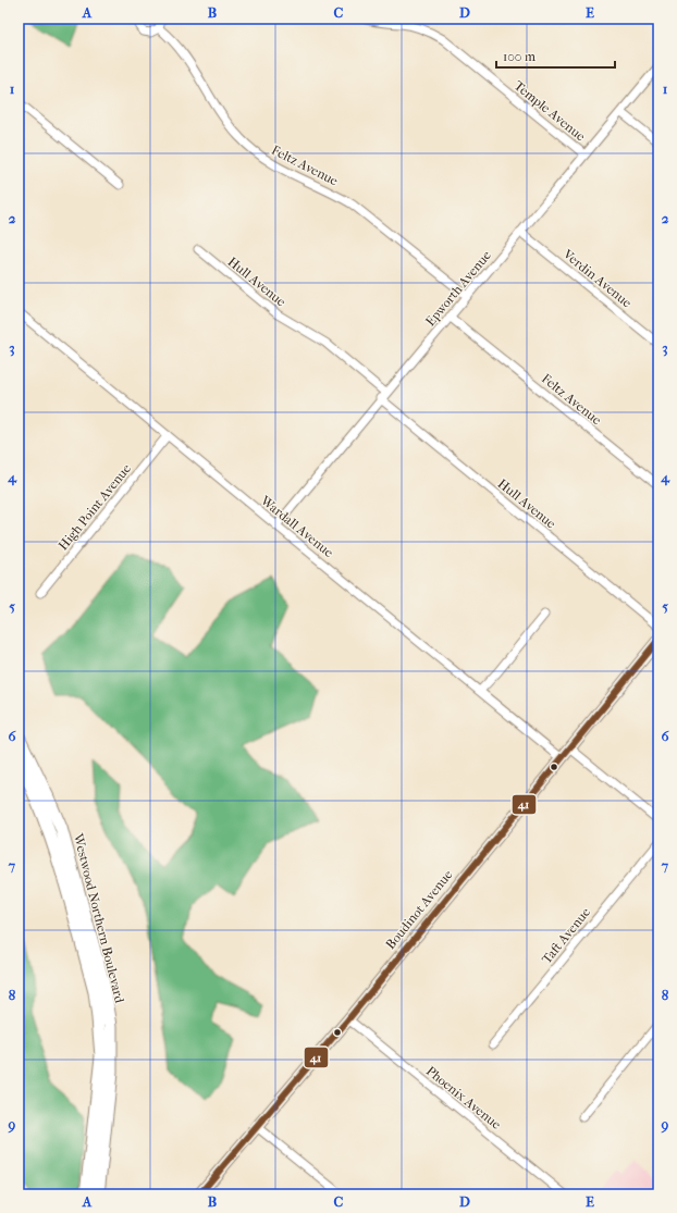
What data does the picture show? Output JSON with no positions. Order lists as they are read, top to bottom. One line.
{"streets":{"main road":["Westwood Northern Boulevard"],"street":["Temple Avenue","Feltz Avenue","Verdin Avenue","Hull Avenue","Epworth Avenue","High Point Avenue","Wardall Avenue","Boudinot Avenue","Taft Avenue","Phoenix Avenue"]},"crossings":[["Temple Avenue","Epworth Avenue"],["Feltz Avenue","Epworth Avenue"],["Verdin Avenue","Epworth Avenue"],["Hull Avenue","Epworth Avenue"],["Epworth Avenue","Wardall Avenue"],["High Point Avenue","Wardall Avenue"],["Wardall Avenue","Boudinot Avenue"],["Boudinot Avenue","Phoenix Avenue"]],"lines":["transit line 41"],"scale_bar":"100 m","grid":{"columns":["A","B","C","D","E"],"rows":["1","2","3","4","5","6","7","8","9"]}}
